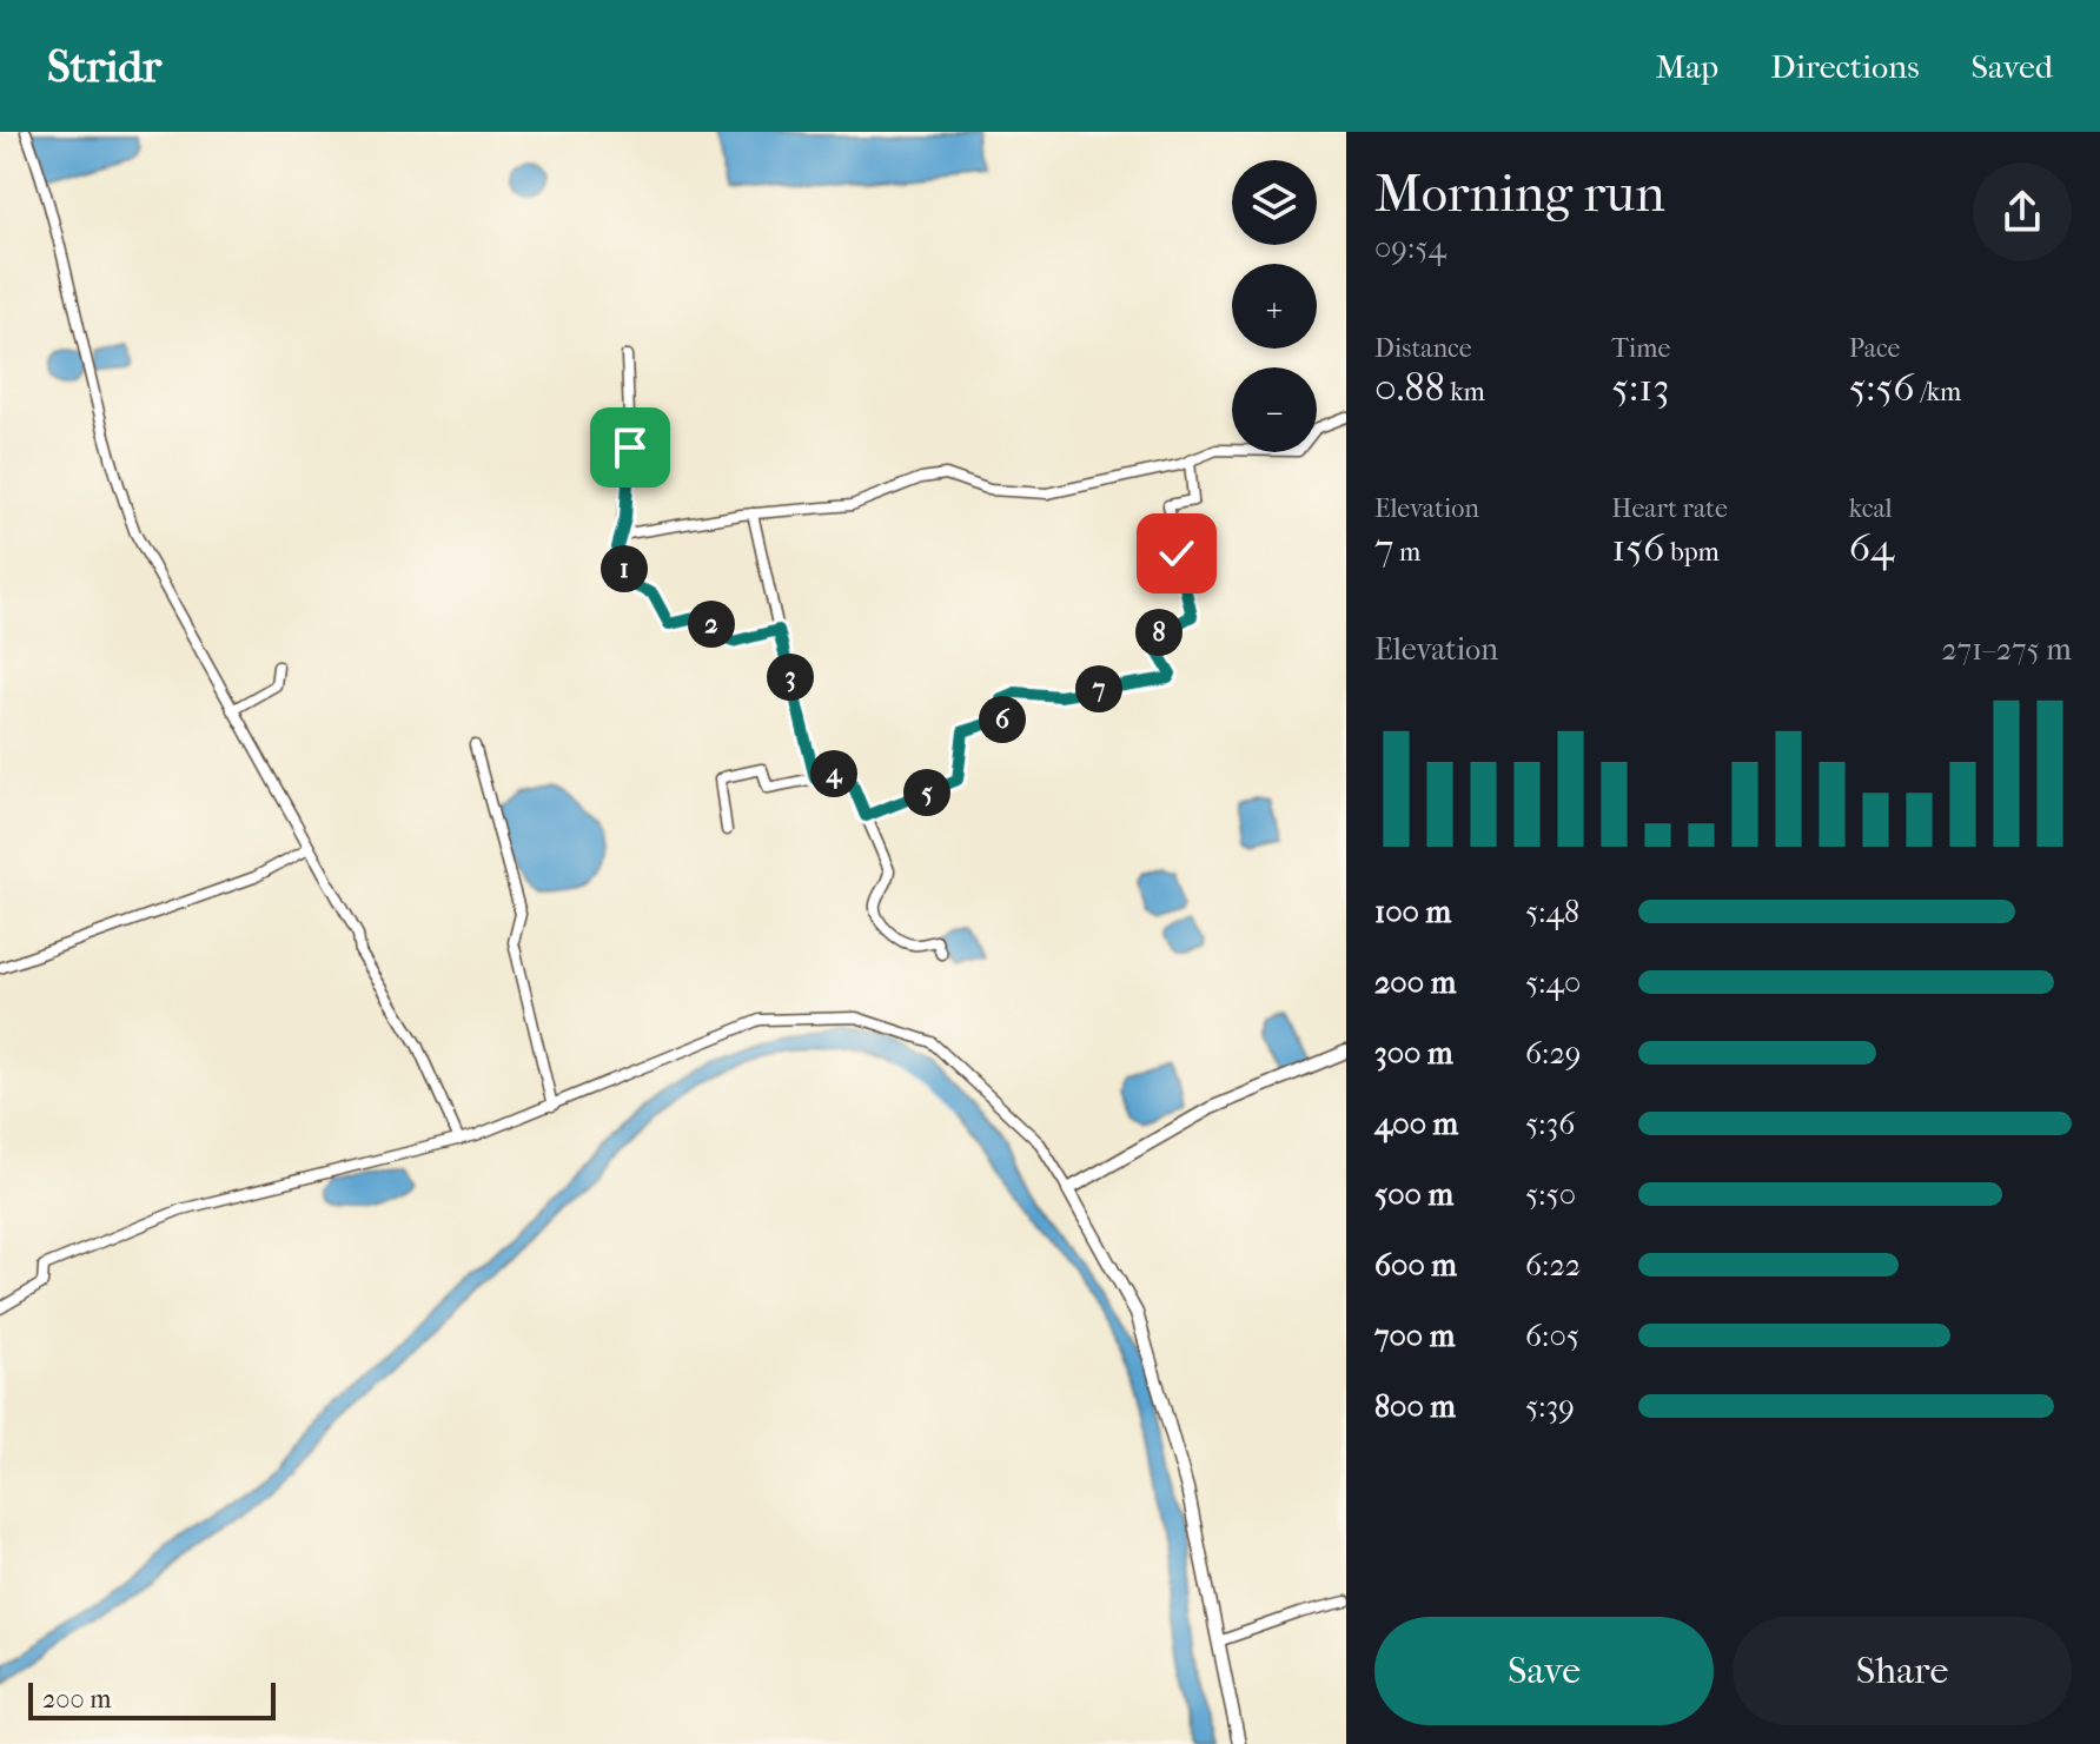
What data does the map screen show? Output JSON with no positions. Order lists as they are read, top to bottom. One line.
{"scale_bar":"200 m","page":{"header":"Stridr","nav":["Map","Directions","Saved"],"heading":["Morning run","09:54"],"map_buttons":["+","−"],"stats":[["Distance","0.88 km"],["Time","5:13"],["Pace","5:56 /km"],["Elevation","7 m"],["Heart rate","156 bpm"],["kcal","64"]],"pins":["1","2","8","3","7","6","4","5"],"chart":["Elevation","271–275 m"],"list":[{"name":"100 m","note":"5:48"},{"name":"200 m","note":"5:40"},{"name":"300 m","note":"6:29"},{"name":"400 m","note":"5:36"},{"name":"500 m","note":"5:50"},{"name":"600 m","note":"6:22"},{"name":"700 m","note":"6:05"},{"name":"800 m","note":"5:39"}],"buttons":["Save","Share"],"scale":"200 m"}}
